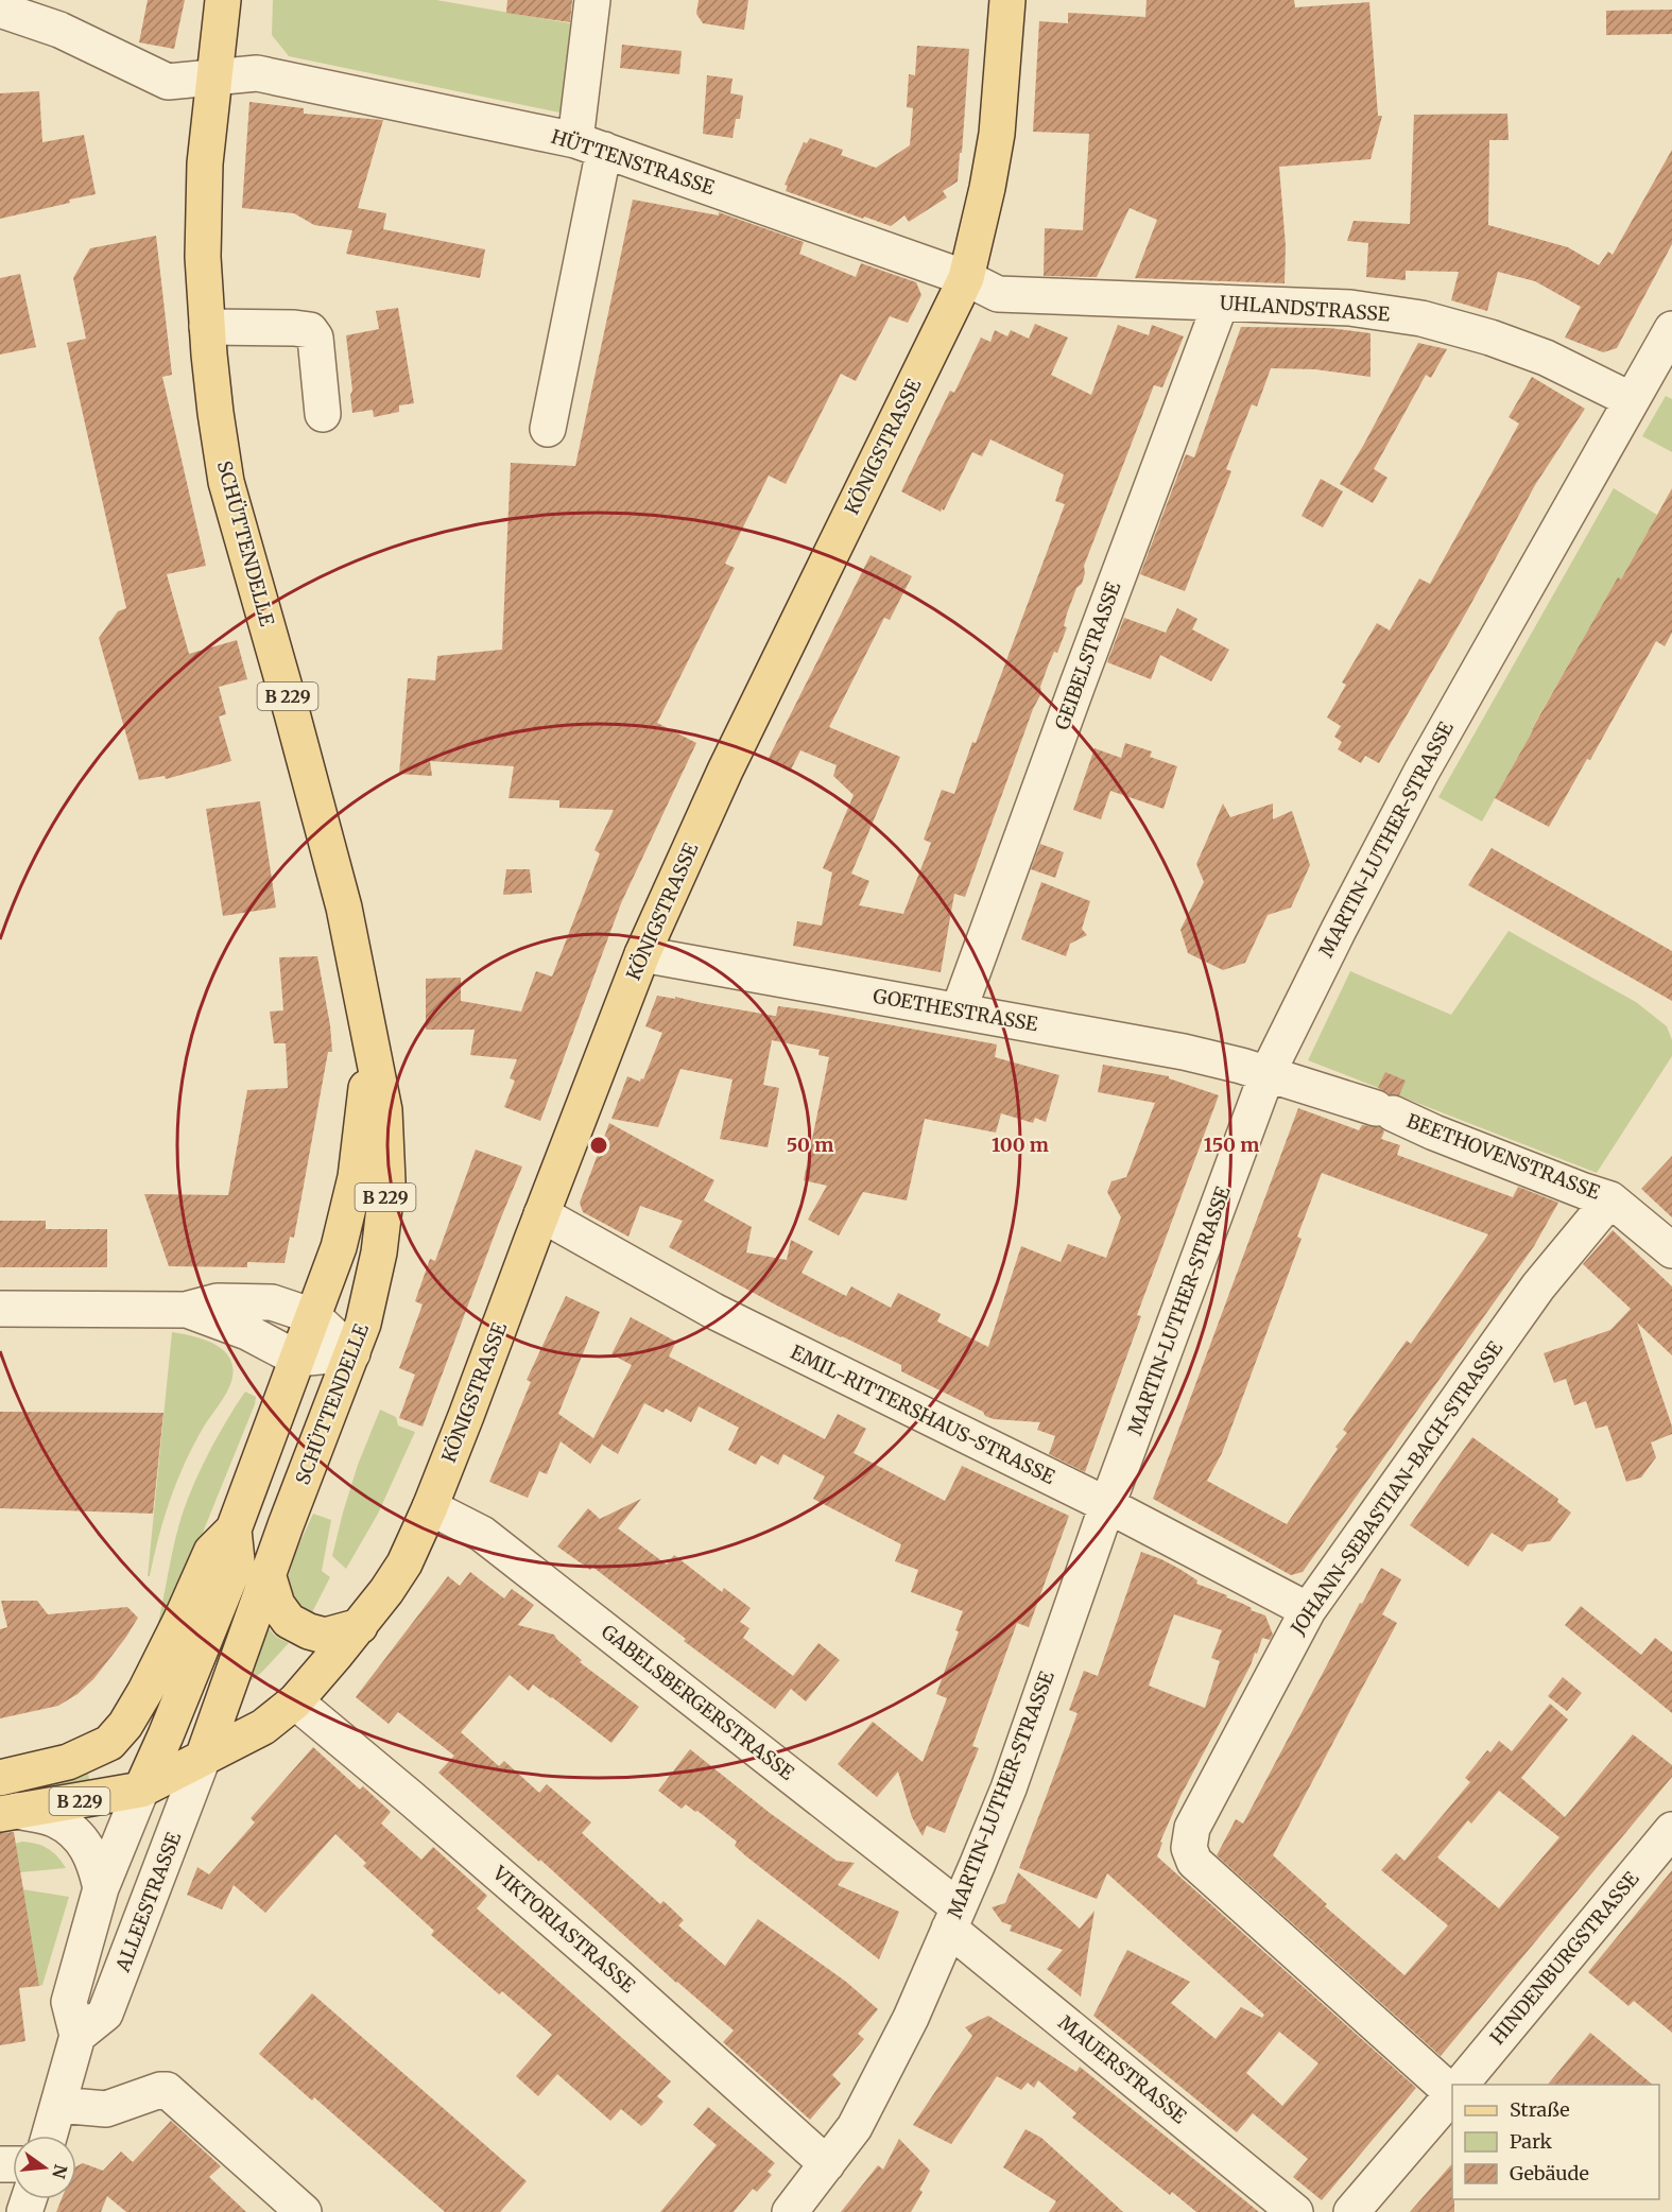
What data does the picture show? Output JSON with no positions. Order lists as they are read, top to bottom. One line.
{"streets":{"main road":["KÖNIGSTRASSE","SCHÜTTENDELLE","B 229"],"street":["HÜTTENSTRASSE","UHLANDSTRASSE","GEIBELSTRASSE","MARTIN-LUTHER-STRASSE","GOETHESTRASSE","BEETHOVENSTRASSE","EMIL-RITTERSHAUS-STRASSE","JOHANN-SEBASTIAN-BACH-STRASSE","GABELSBERGERSTRASSE","ALLEESTRASSE","VIKTORIASTRASSE","HINDENBURGSTRASSE","MAUERSTRASSE"]},"crossings":[["HÜTTENSTRASSE","UHLANDSTRASSE"],["HÜTTENSTRASSE","KÖNIGSTRASSE"],["HÜTTENSTRASSE","SCHÜTTENDELLE"],["UHLANDSTRASSE","KÖNIGSTRASSE"],["UHLANDSTRASSE","GEIBELSTRASSE"],["UHLANDSTRASSE","MARTIN-LUTHER-STRASSE"],["KÖNIGSTRASSE","SCHÜTTENDELLE"],["KÖNIGSTRASSE","B 229"],["KÖNIGSTRASSE","GOETHESTRASSE"],["KÖNIGSTRASSE","EMIL-RITTERSHAUS-STRASSE"],["KÖNIGSTRASSE","GABELSBERGERSTRASSE"],["KÖNIGSTRASSE","ALLEESTRASSE"],["KÖNIGSTRASSE","VIKTORIASTRASSE"],["SCHÜTTENDELLE","B 229"],["SCHÜTTENDELLE","ALLEESTRASSE"],["GEIBELSTRASSE","GOETHESTRASSE"],["B 229","ALLEESTRASSE"],["MARTIN-LUTHER-STRASSE","GOETHESTRASSE"],["MARTIN-LUTHER-STRASSE","BEETHOVENSTRASSE"],["MARTIN-LUTHER-STRASSE","EMIL-RITTERSHAUS-STRASSE"],["MARTIN-LUTHER-STRASSE","GABELSBERGERSTRASSE"],["MARTIN-LUTHER-STRASSE","VIKTORIASTRASSE"],["MARTIN-LUTHER-STRASSE","MAUERSTRASSE"],["GOETHESTRASSE","BEETHOVENSTRASSE"],["BEETHOVENSTRASSE","JOHANN-SEBASTIAN-BACH-STRASSE"],["EMIL-RITTERSHAUS-STRASSE","JOHANN-SEBASTIAN-BACH-STRASSE"],["GABELSBERGERSTRASSE","MAUERSTRASSE"]],"legend":["Straße","Park","Gebäude"],"north":"right","rings":["50 m","100 m","150 m"]}
